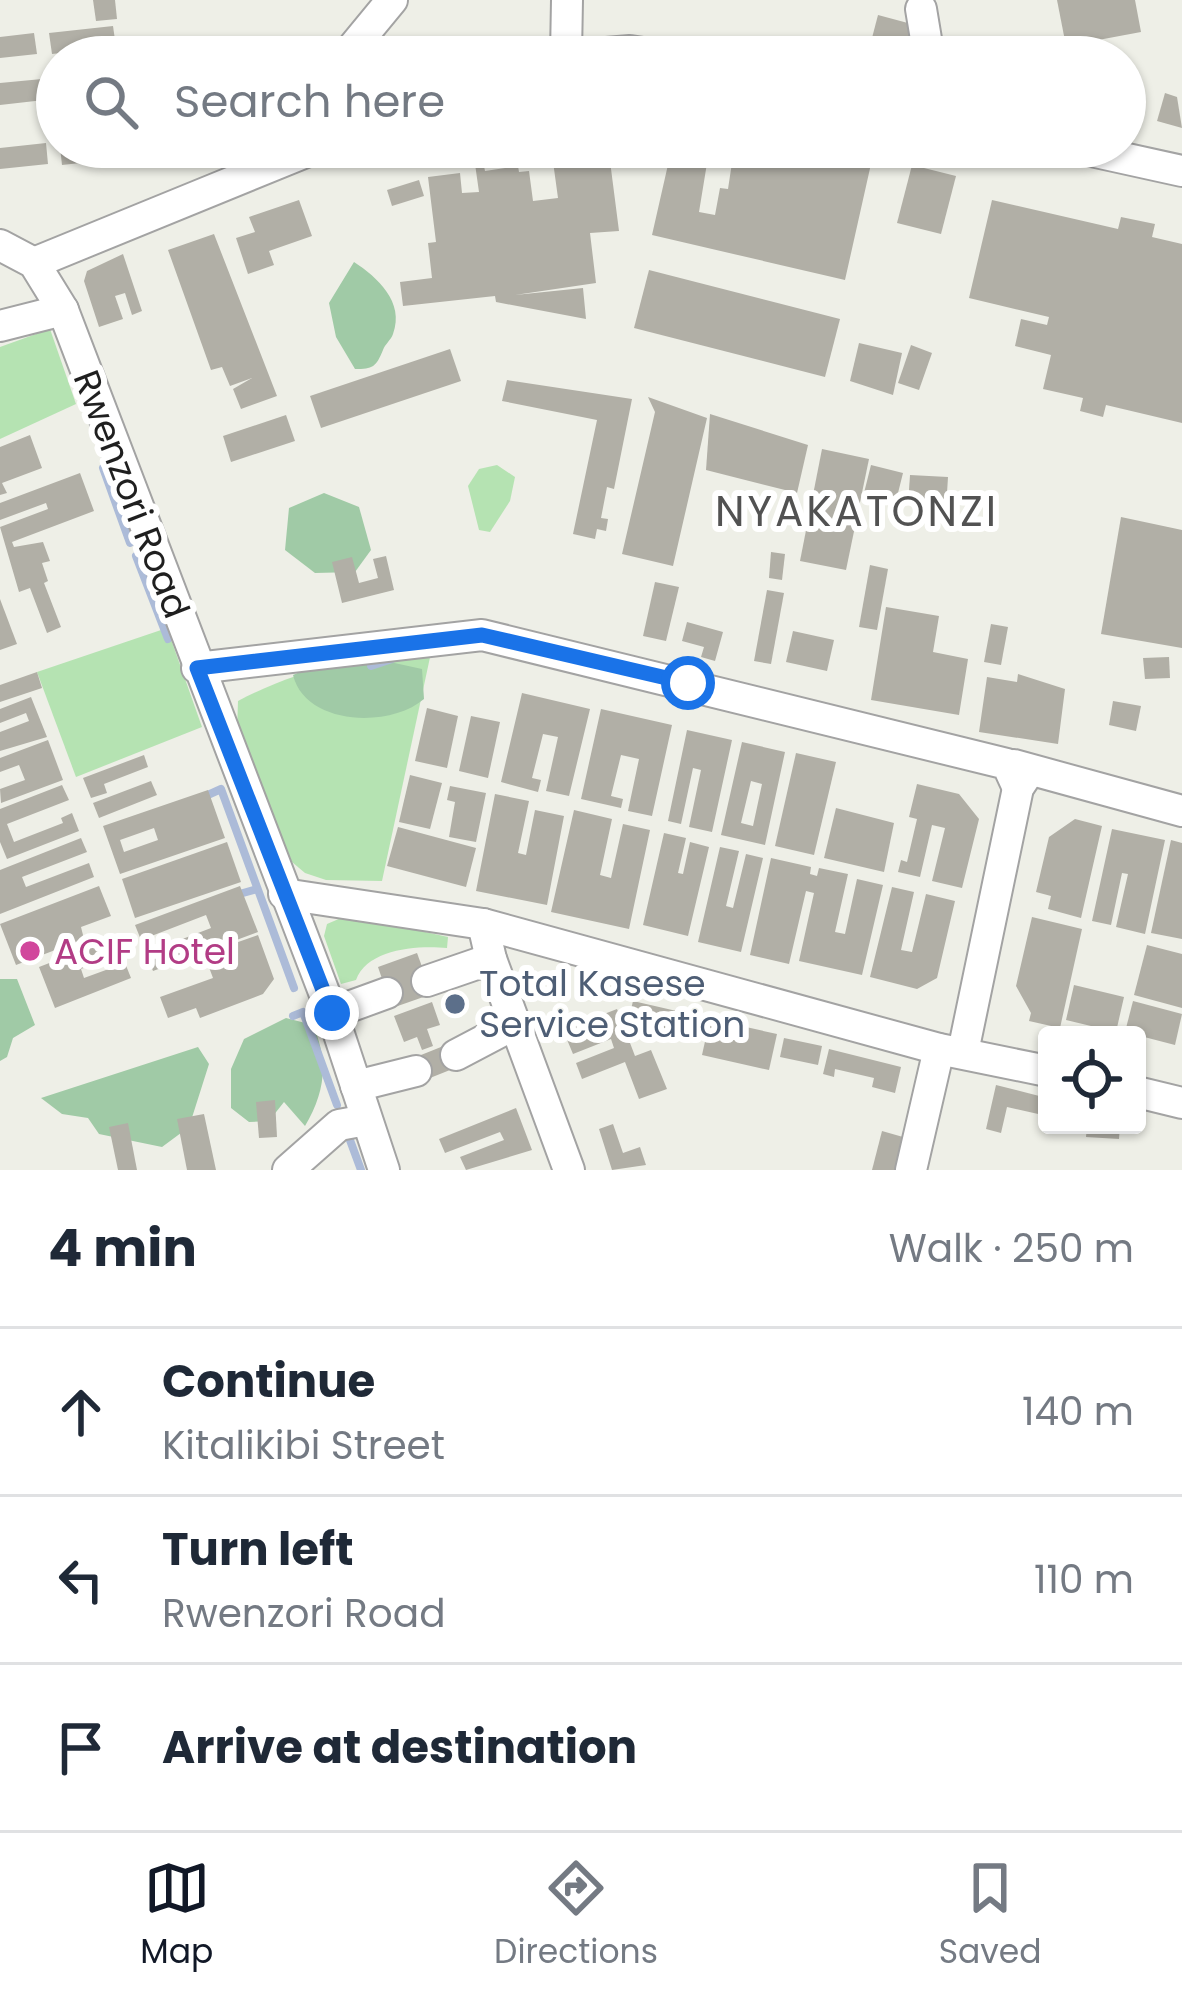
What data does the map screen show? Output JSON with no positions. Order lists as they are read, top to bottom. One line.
{"streets":{"street":["Rwenzori Road"]},"districts":["NYAKATONZI"],"places":["ACIF Hotel","Total Kasese Service Station"],"page":{"search":"Search here","heading":["4 min","Walk · 250 m"],"list":[["Continue","Kitalikibi Street","140 m"],["Turn left","Rwenzori Road","110 m"],"Arrive at destination"],"nav":["Map","Directions","Saved"]}}
